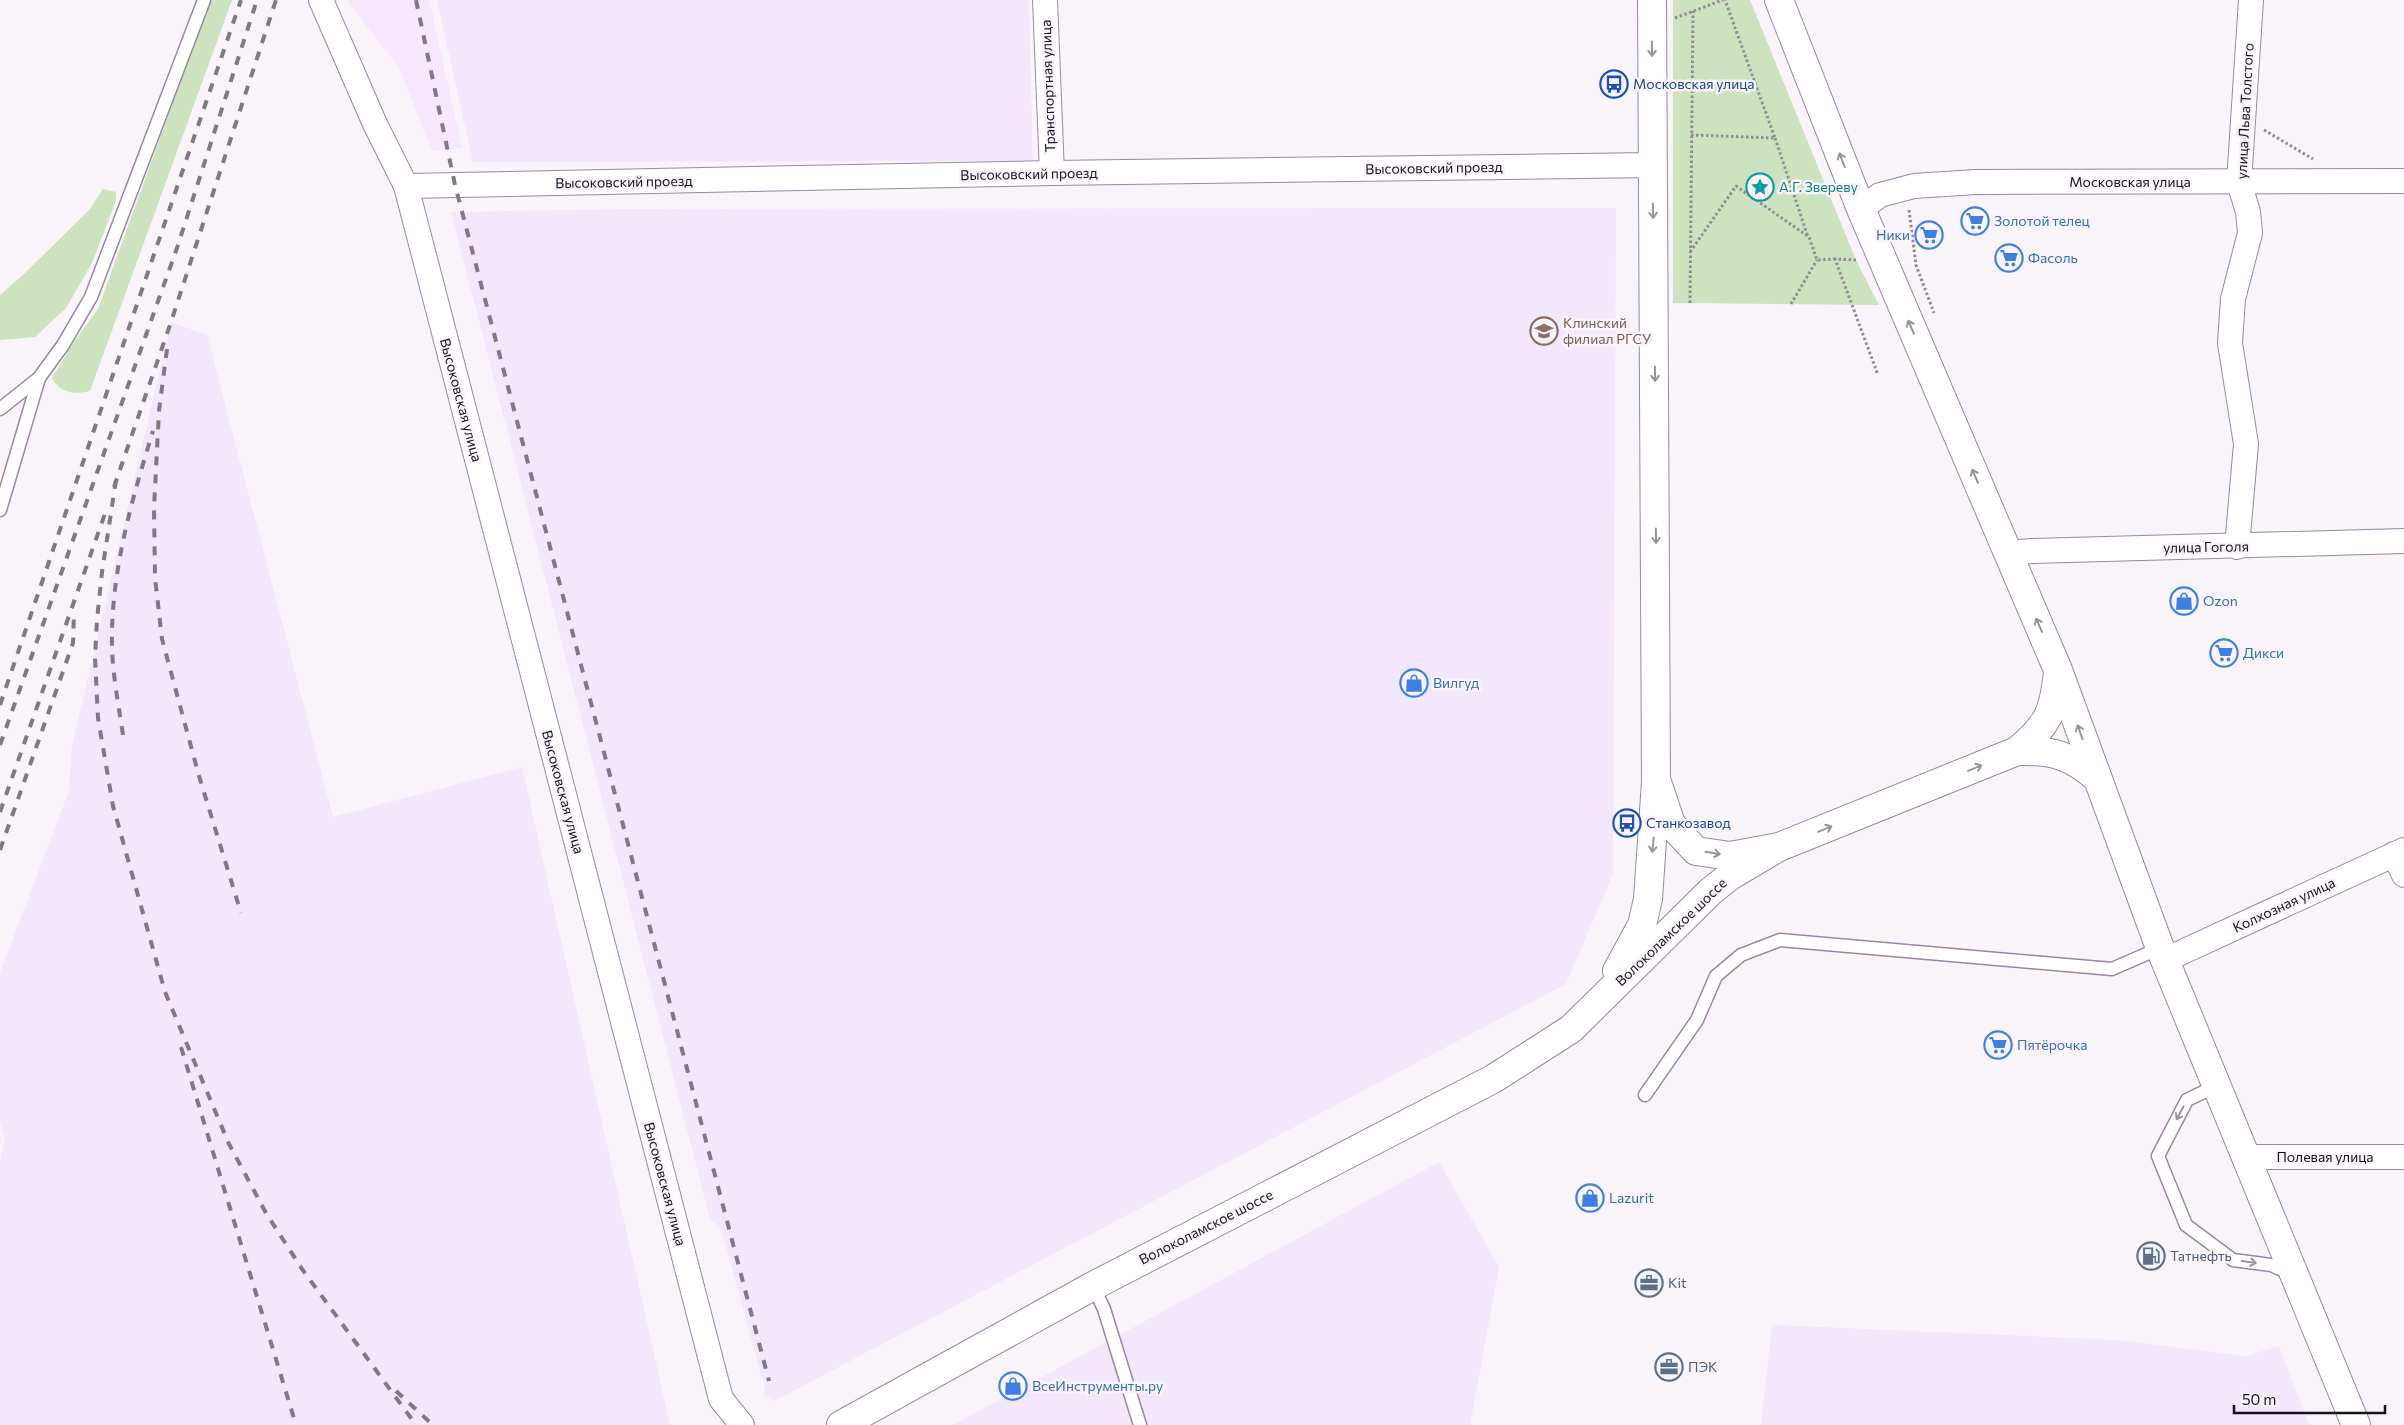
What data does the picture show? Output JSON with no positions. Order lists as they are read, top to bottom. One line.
{"streets":{"main road":["Волоколамское шоссе"],"street":["Транспортная улица","улица Льва Толстого","Высоковский проезд","Московская улица","Высоковская улица","улица Гоголя","Колхозная улица","Полевая улица"]},"crossings":[["Транспортная улица","Высоковский проезд"],["улица Льва Толстого","Московская улица"],["улица Льва Толстого","улица Гоголя"],["Высоковский проезд","Высоковская улица"],["Высоковский проезд","Волоколамское шоссе"]],"one_way":["Волоколамское шоссе"],"places":{"bus stop":["Московская улица","Станкозавод"],"place":["А.Г. Звереву"],"supermarket":["Золотой телец","Ники","Фасоль","Дикси","Пятёрочка"],"school or university":["Клинский филиал РГСУ"],"shop":["Ozon","Вилгуд","Lazurit","ВсеИнструменты.ру"],"fuel station":["Татнефть"],"office":["Kit","ПЭК"]},"scale_bar":"50 m"}
